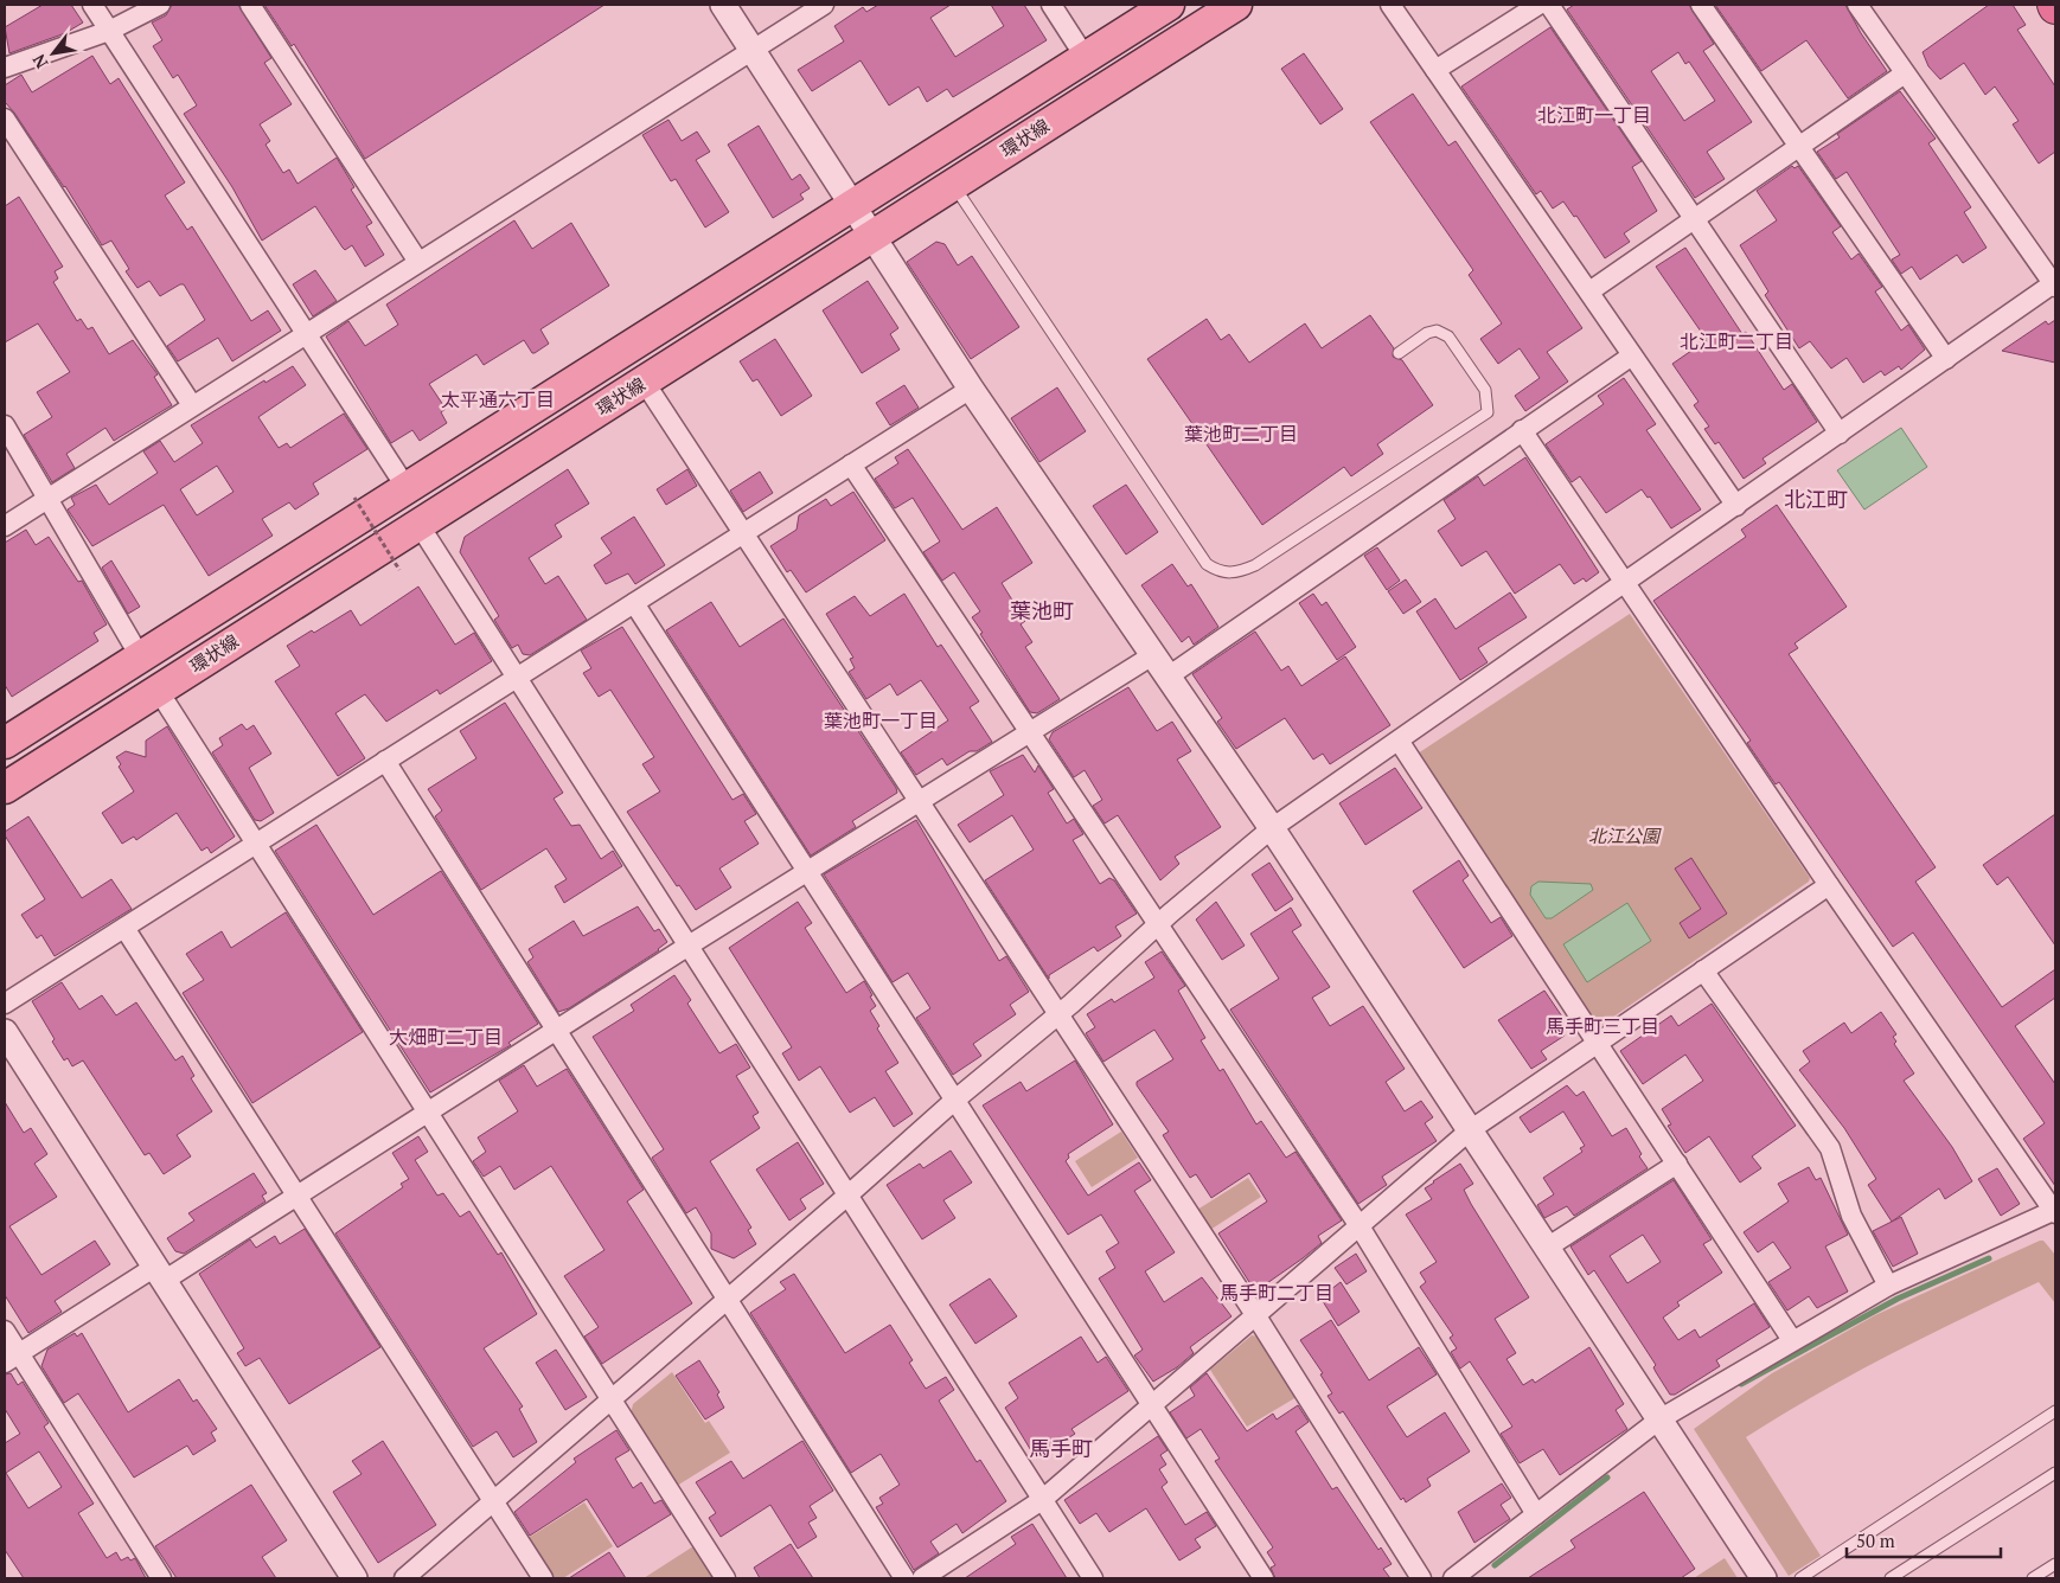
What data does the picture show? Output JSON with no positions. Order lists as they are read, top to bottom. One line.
{"streets":{"main road":["環状線"]},"districts":["北江町一丁目","北江町二丁目","太平通六丁目","葉池町二丁目","北江町","葉池町","葉池町一丁目","馬手町三丁目","大畑町二丁目","馬手町二丁目","馬手町"],"parks":["北江公園"],"scale_bar":"50 m","north":"bottom left"}
